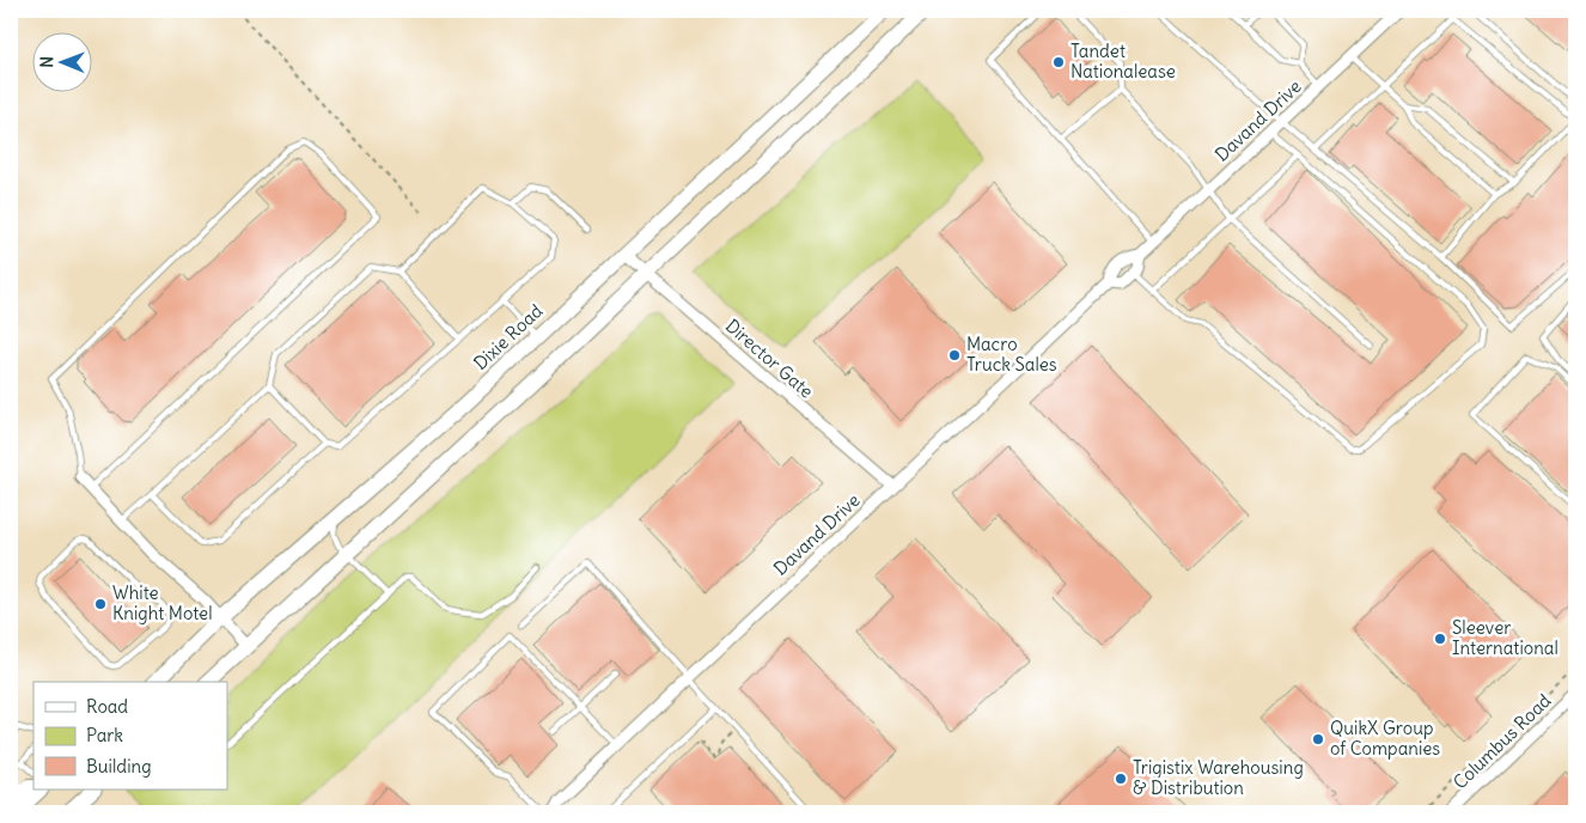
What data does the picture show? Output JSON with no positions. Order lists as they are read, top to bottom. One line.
{"streets":{"main road":["Dixie Road"],"street":["Davand Drive","Director Gate","Columbus Road"]},"crossings":[["Davand Drive","Director Gate"],["Dixie Road","Director Gate"]],"places":["Tandet Nationalease","Macro Truck Sales","White Knight Motel","Sleever International","QuikX Group of Companies","Trigistix Warehousing & Distribution"],"legend":["Road","Park","Building"],"north":"left"}
